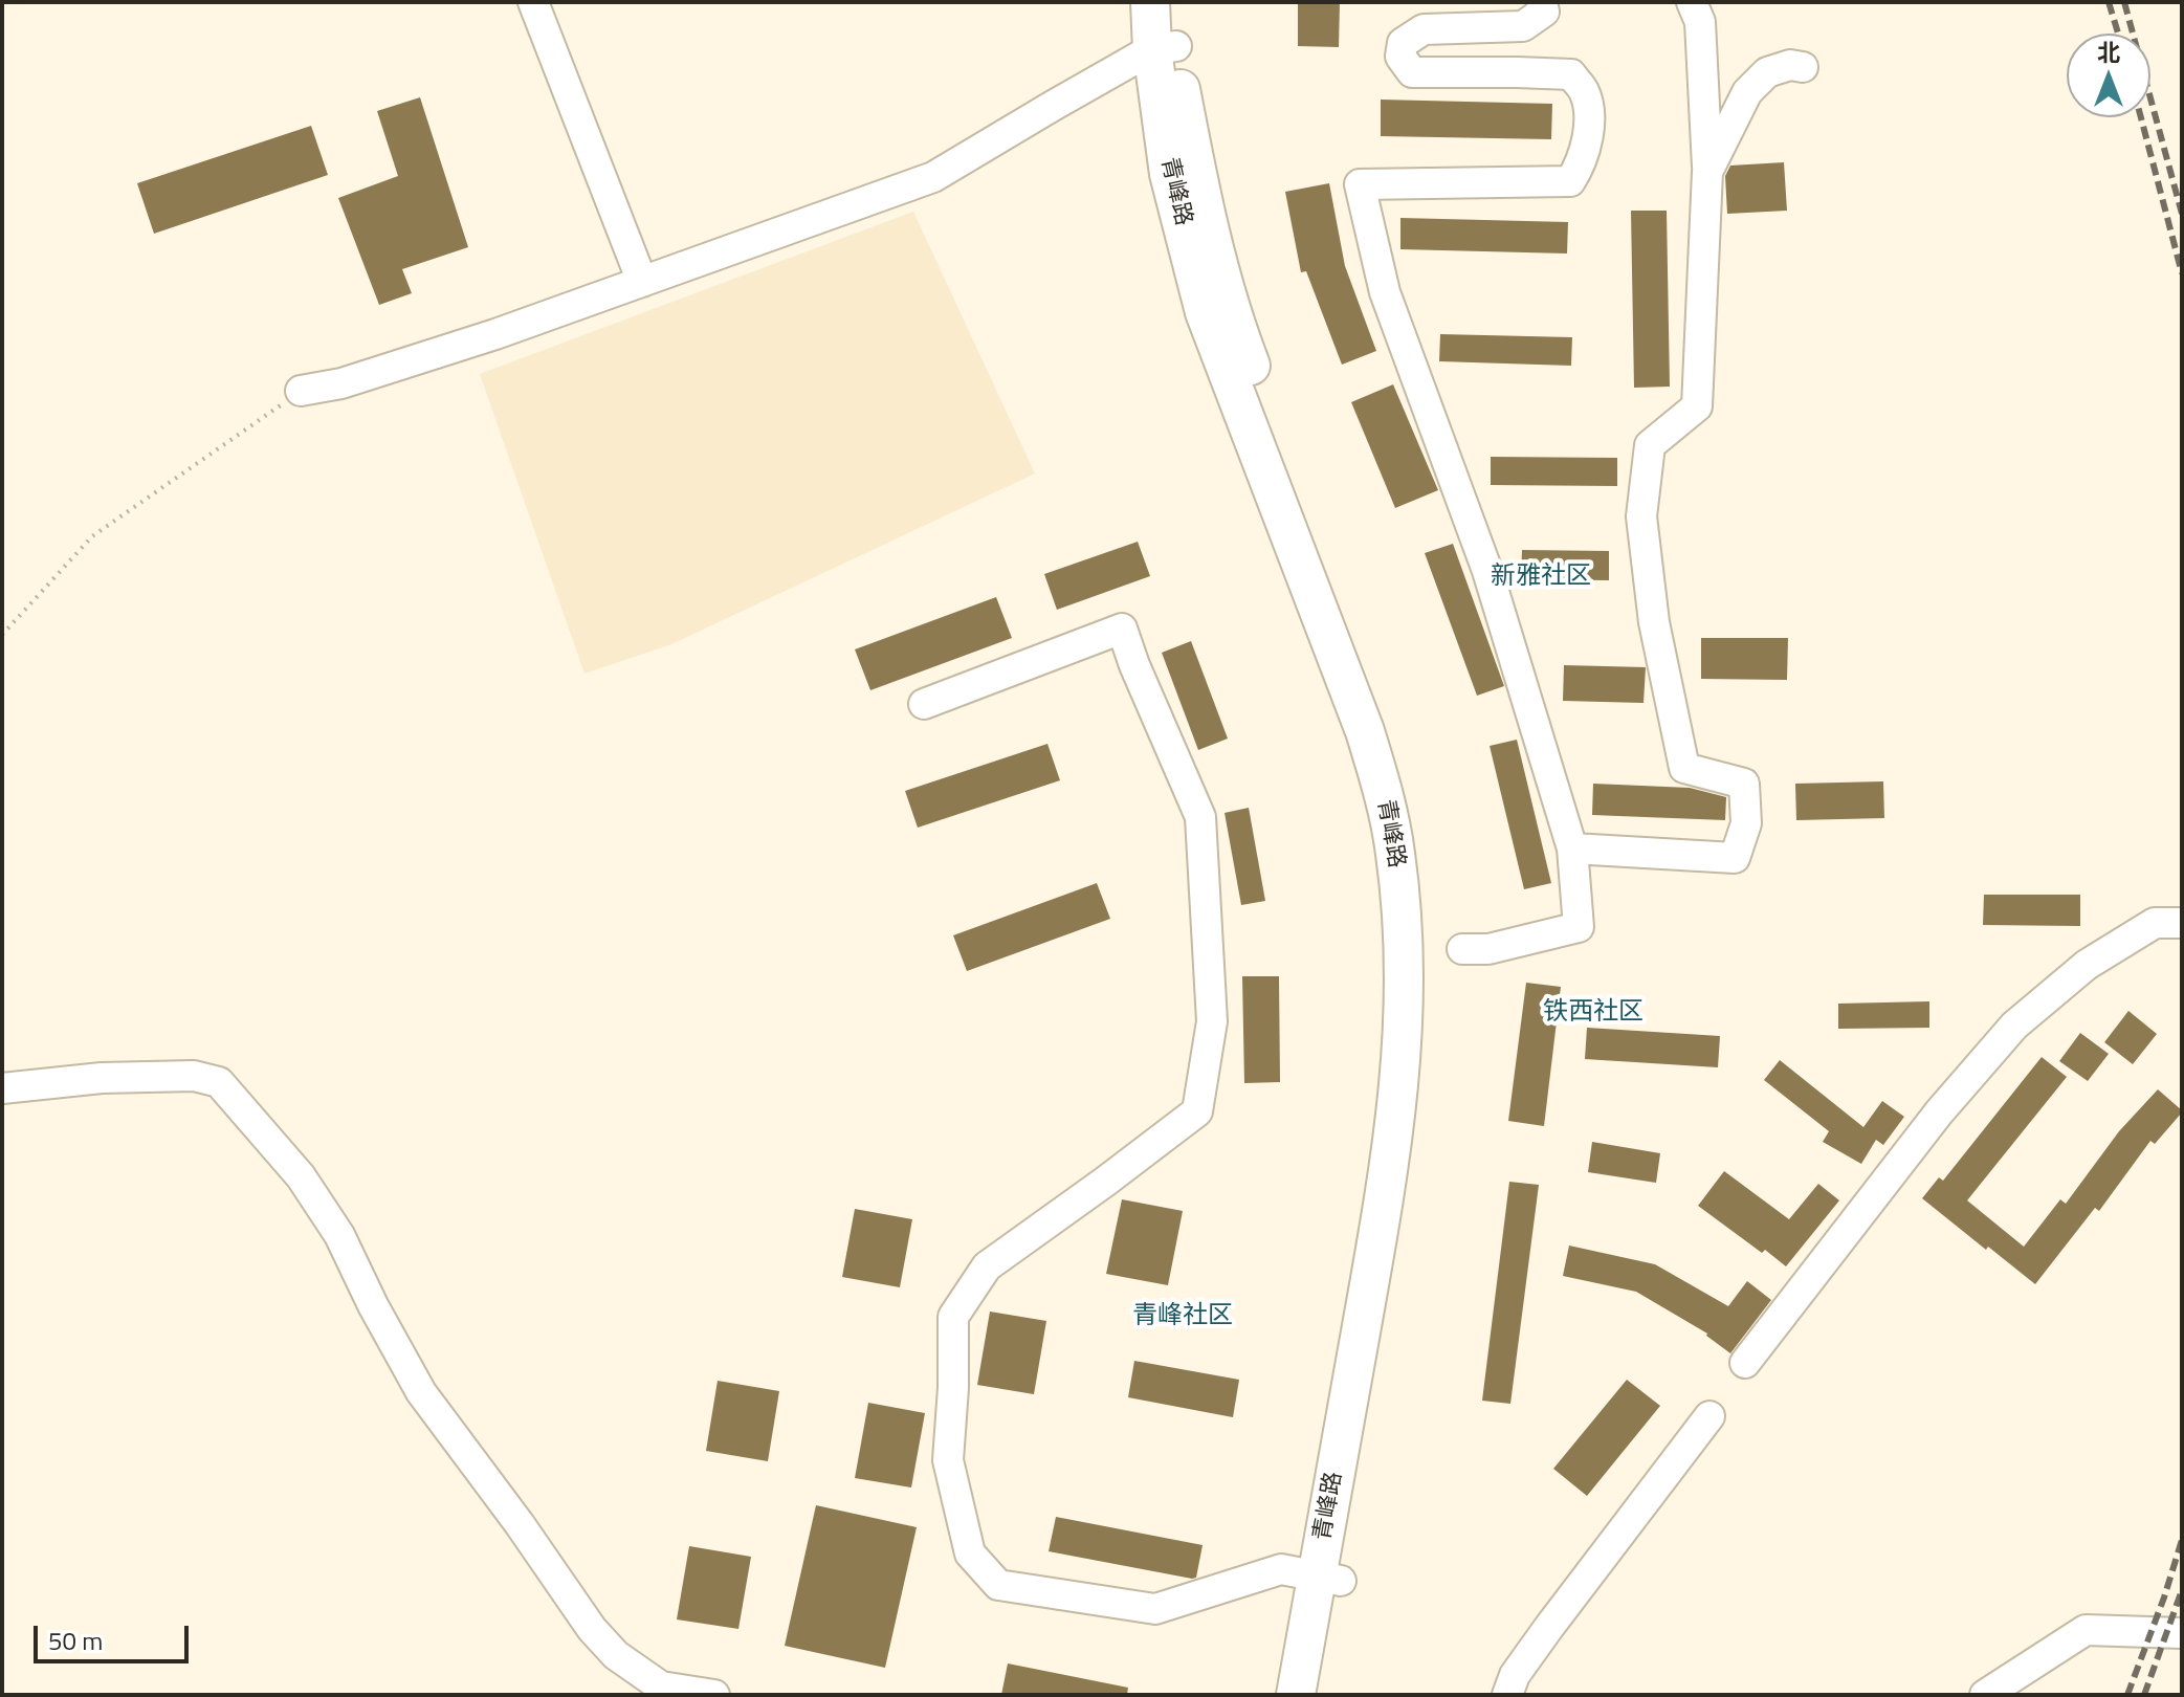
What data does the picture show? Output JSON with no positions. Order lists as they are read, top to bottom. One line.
{"streets":{"main road":["青峰路"]},"districts":["新雅社区","铁西社区","青峰社区"],"scale_bar":"50 m","north":"top"}
